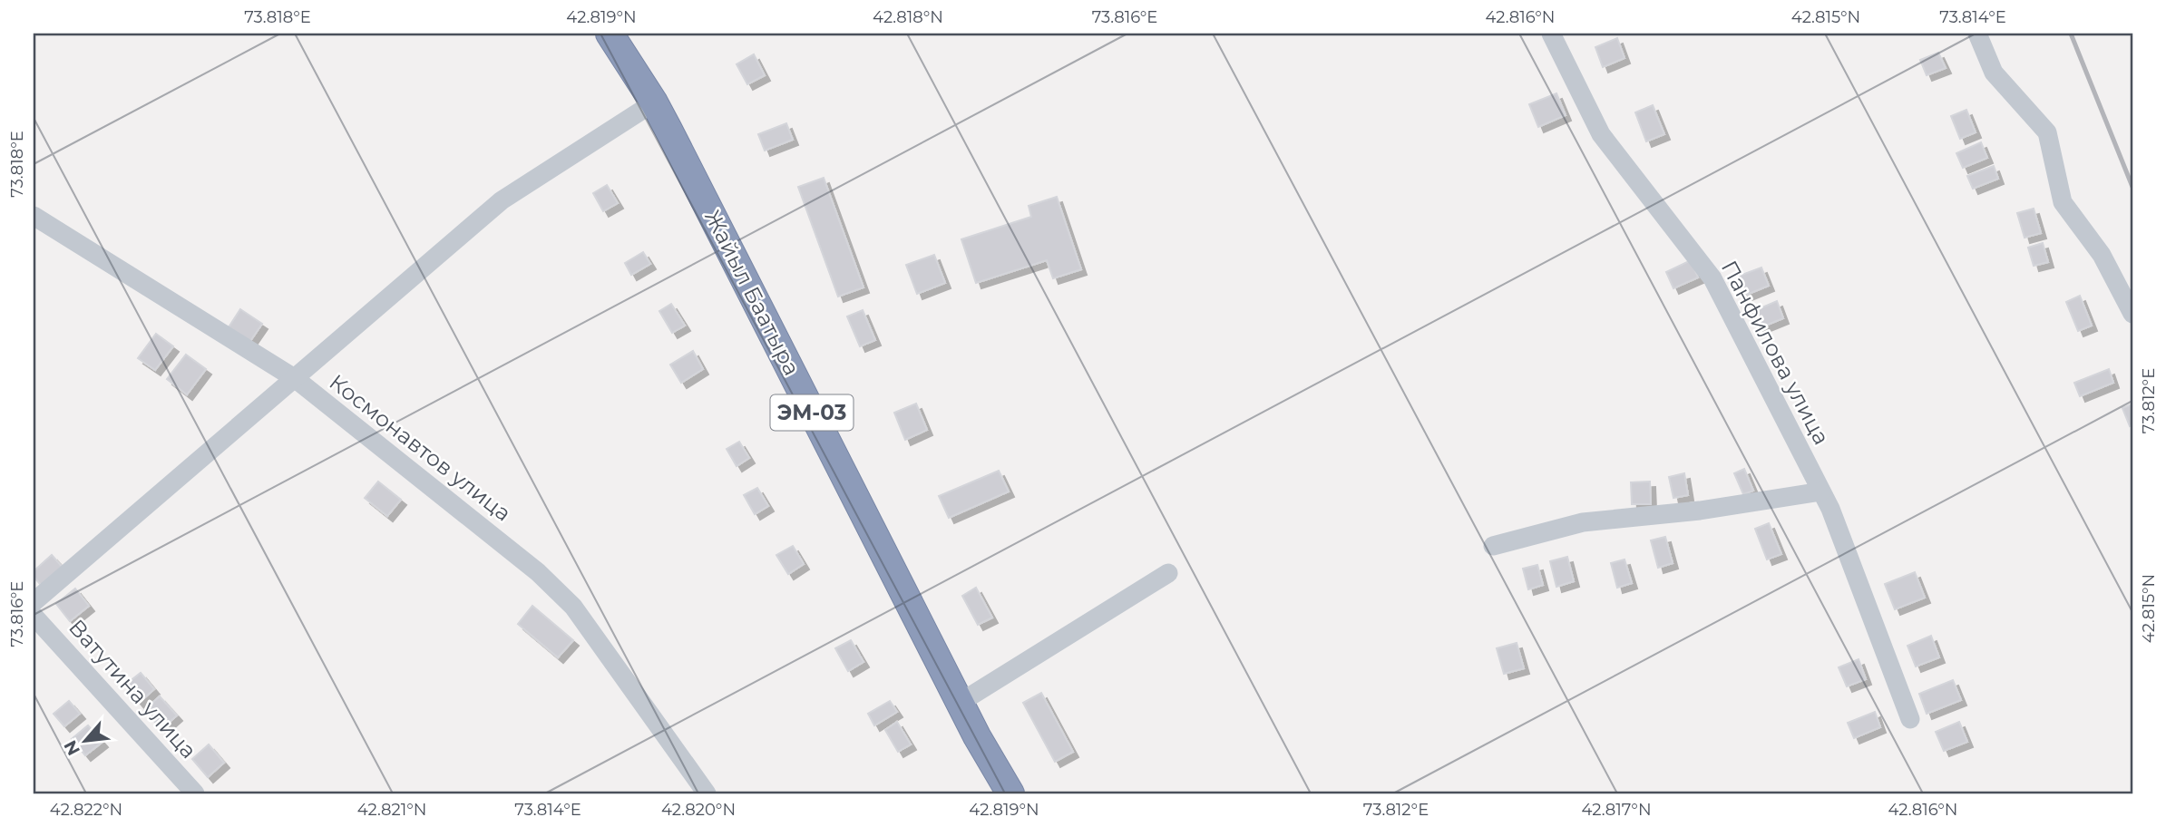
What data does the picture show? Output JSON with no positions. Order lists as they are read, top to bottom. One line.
{"streets":{"highway":["Жайыл Баатыра","ЭМ-03"],"street":["Панфилова улица","Космонавтов улица","Ватутина улица"]},"north":"bottom left","coordinates":["73.818°E","42.819°N","42.818°N","73.816°E","42.816°N","42.815°N","73.814°E","73.812°E","42.822°N","42.821°N","42.820°N","42.817°N"]}
